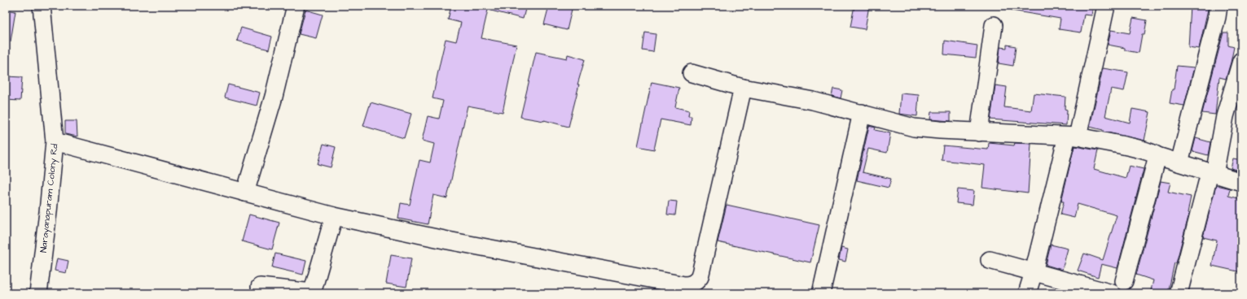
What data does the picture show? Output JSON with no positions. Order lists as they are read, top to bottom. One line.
{"streets":{"street":["Narayanapuram Colony Rd"]}}
